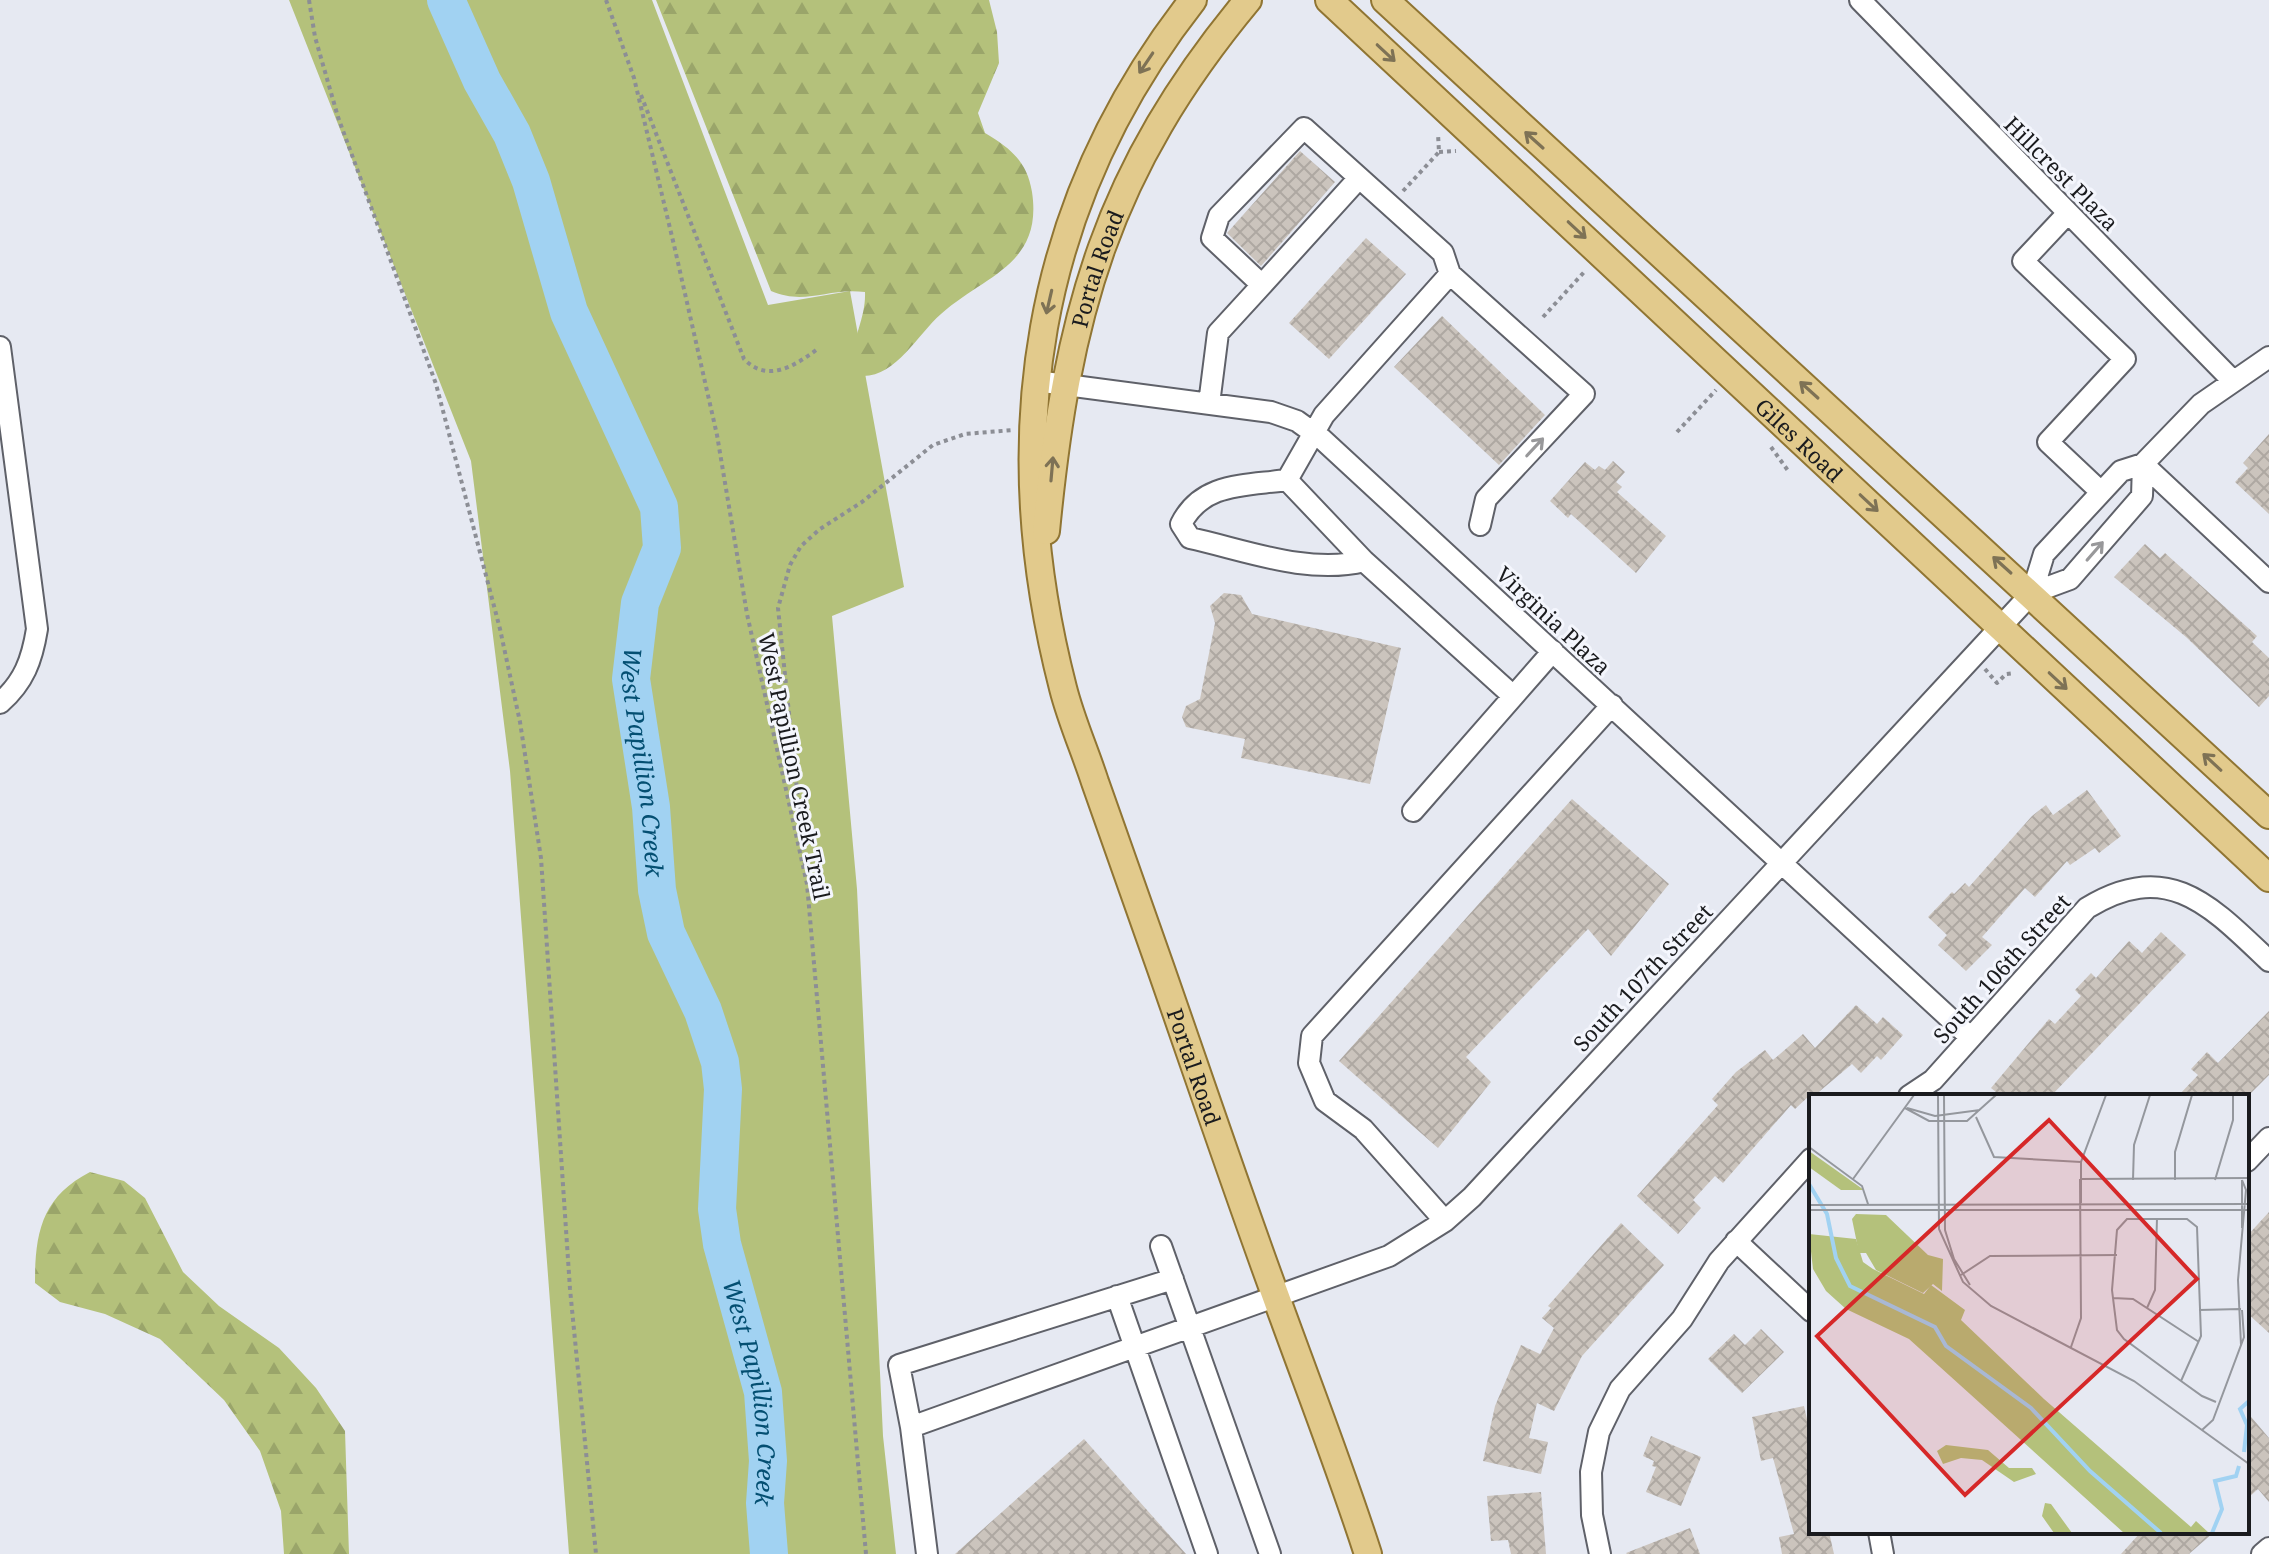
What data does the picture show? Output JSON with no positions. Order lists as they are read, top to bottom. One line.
{"streets":{"main road":["Portal Road","Giles Road"],"street":["Hillcrest Plaza","Virginia Plaza","South 106th Street","South 107th Street"],"path":["West Papillion Creek Trail"]},"crossings":[["Portal Road","Virginia Plaza"],["Portal Road","South 107th Street"],["Giles Road","South 107th Street"],["Virginia Plaza","South 106th Street"],["Virginia Plaza","South 107th Street"]],"water":["West Papillion Creek"]}
